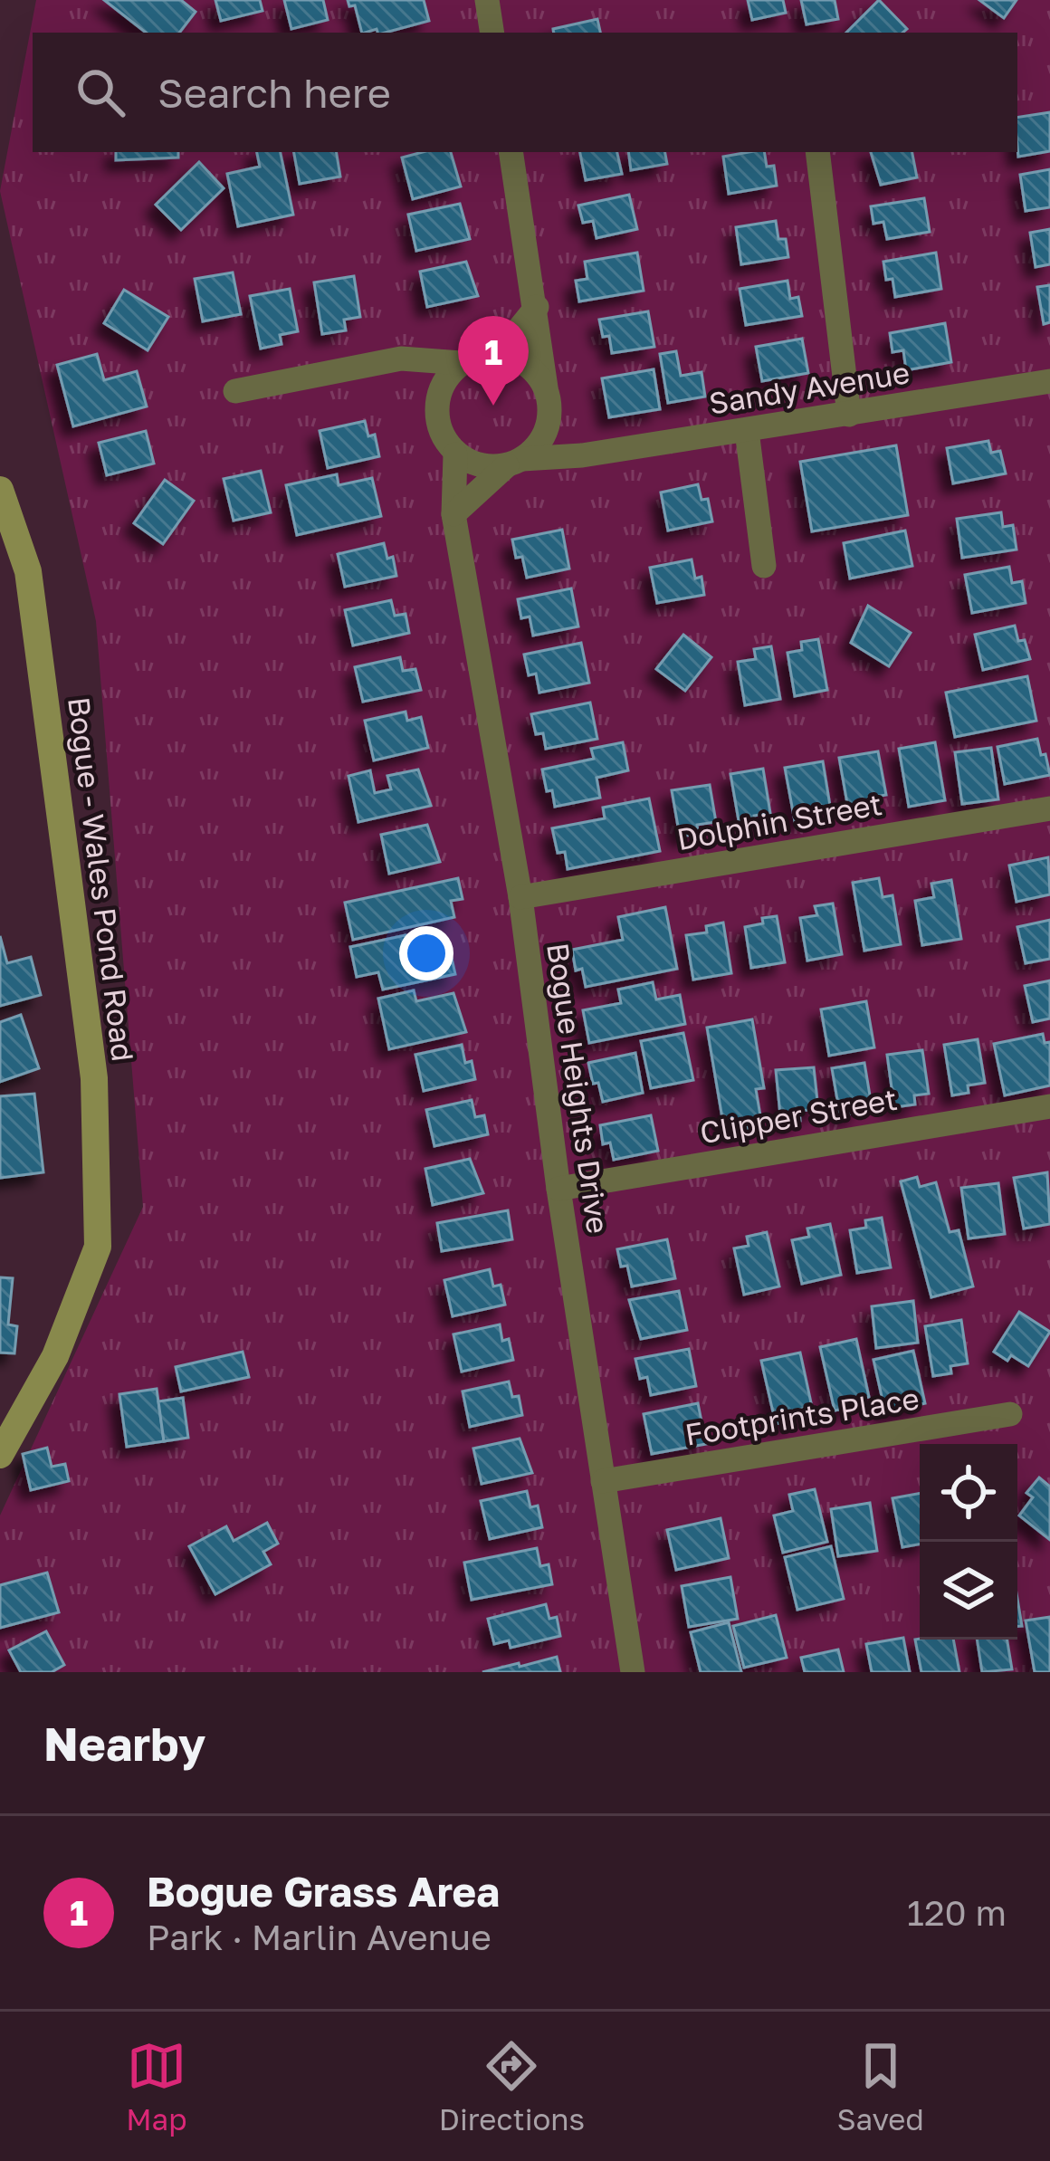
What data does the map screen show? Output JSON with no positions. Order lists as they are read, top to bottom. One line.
{"streets":{"street":["Sandy Avenue","Dolphin Street","Bogue - Wales Pond Road","Bogue Heights Drive","Clipper Street","Footprints Place"]},"crossings":[["Sandy Avenue","Bogue Heights Drive"],["Dolphin Street","Bogue Heights Drive"],["Bogue Heights Drive","Clipper Street"],["Bogue Heights Drive","Footprints Place"]],"page":{"search":"Search here","pins":"1","heading":"Nearby","list":[{"mark":"1","name":"Bogue Grass Area","note":"Park · Marlin Avenue","value":"120 m"}],"nav":["Map","Directions","Saved"]}}
